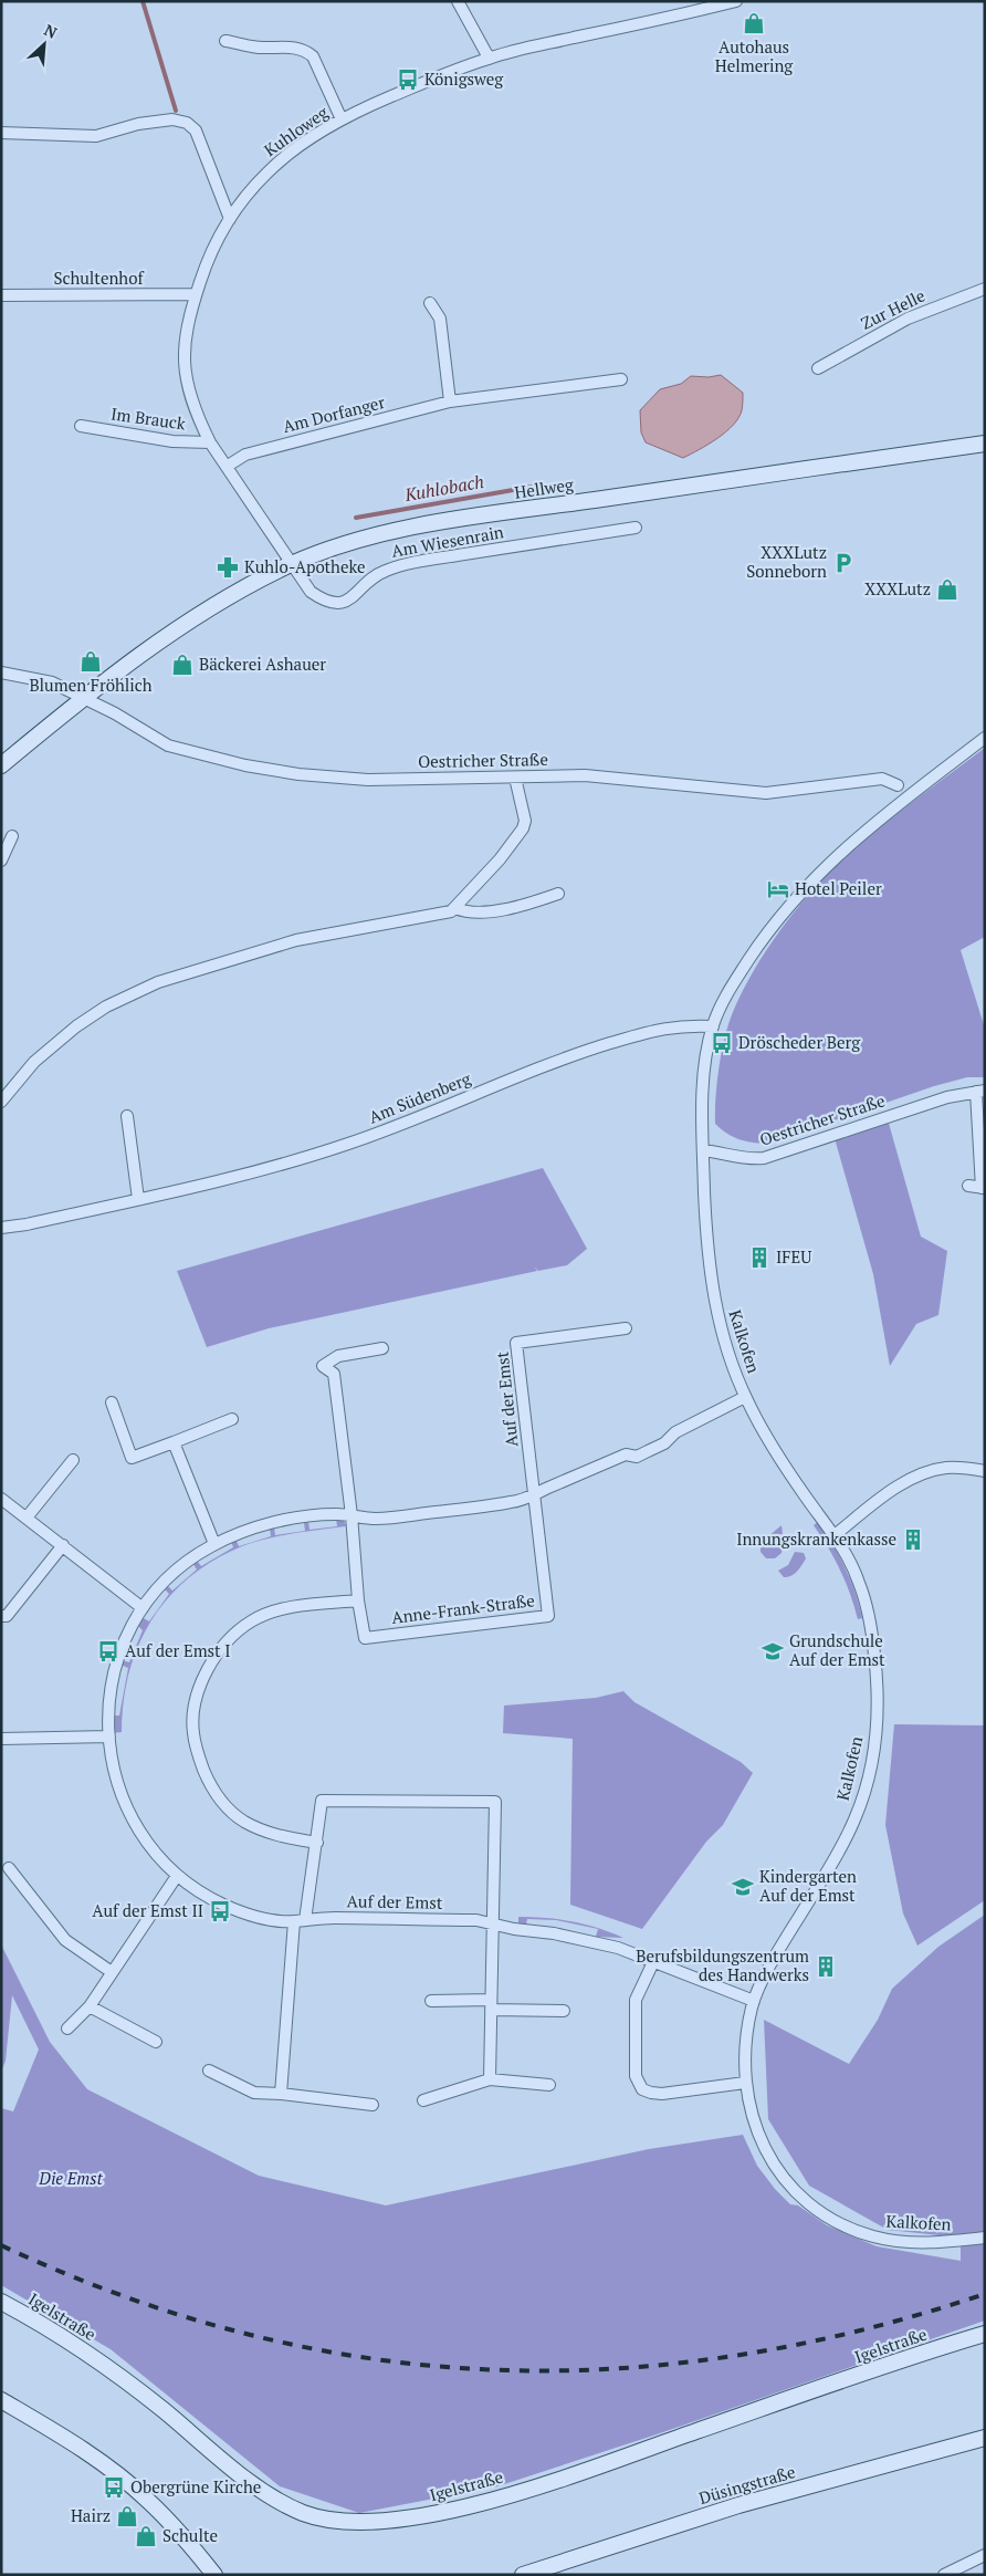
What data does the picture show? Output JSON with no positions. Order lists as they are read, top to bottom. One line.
{"streets":{"main road":["Hellweg","Igelstraße","Düsingstraße"],"street":["Kuhloweg","Schultenhof","Zur Helle","Am Dorfanger","Im Brauck","Am Wiesenrain","Oestricher Straße","Am Südenberg","Kalkofen","Auf der Emst","Anne-Frank-Straße"]},"crossings":[["Kuhloweg","Schultenhof"],["Kuhloweg","Am Dorfanger"],["Kuhloweg","Im Brauck"],["Kuhloweg","Hellweg"],["Kuhloweg","Am Wiesenrain"],["Hellweg","Am Wiesenrain"],["Hellweg","Oestricher Straße"],["Oestricher Straße","Kalkofen"],["Kalkofen","Auf der Emst"],["Auf der Emst","Anne-Frank-Straße"]],"water":["Kuhlobach"],"parks":["Die Emst"],"places":{"shop":["Autohaus Helmering","XXXLutz","Blumen Fröhlich","Bäckerei Ashauer","Hairz","Schulte"],"bus stop":["Königsweg","Dröscheder Berg","Auf der Emst I","Auf der Emst II","Obergrüne Kirche"],"parking":["XXXLutz Sonneborn"],"pharmacy":["Kuhlo-Apotheke"],"hotel":["Hotel Peiler"],"building":["IFEU","Innungskrankenkasse","Berufsbildungszentrum des Handwerks"],"school or university":["Grundschule Auf der Emst","Kindergarten Auf der Emst"]},"north":"top right"}
